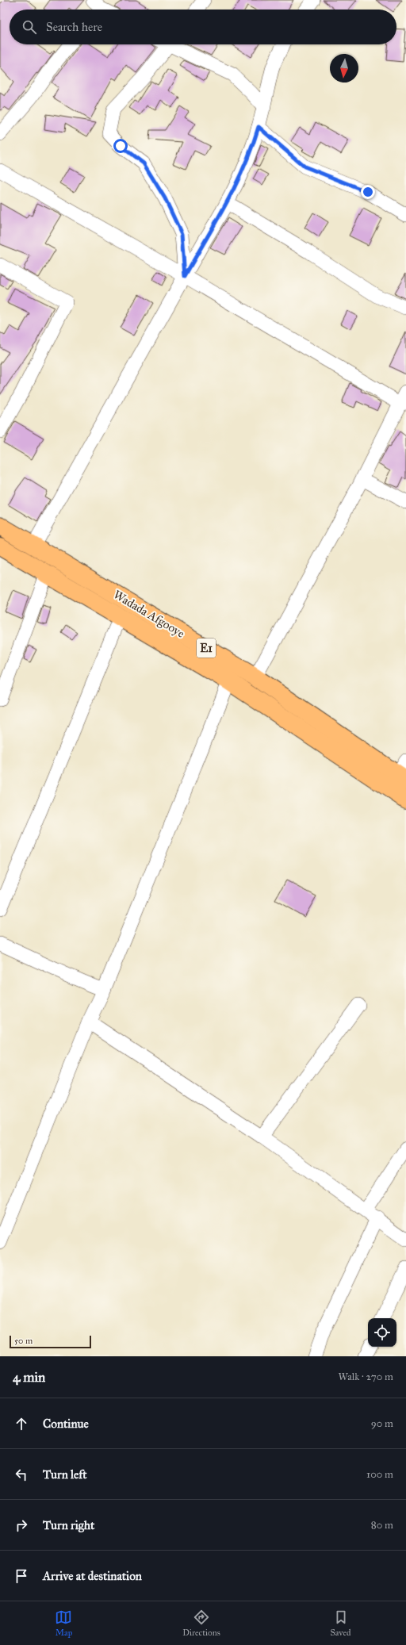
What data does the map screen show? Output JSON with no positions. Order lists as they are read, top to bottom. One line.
{"streets":{"highway":["Wadada Afgooye","E1"]},"scale_bar":"50 m","north":"bottom","page":{"search":"Search here","scale":"50 m","heading":["4 min","Walk · 270 m"],"list":[["Continue","90 m"],["Turn left","100 m"],["Turn right","80 m"],"Arrive at destination"],"nav":["Map","Directions","Saved"]}}
